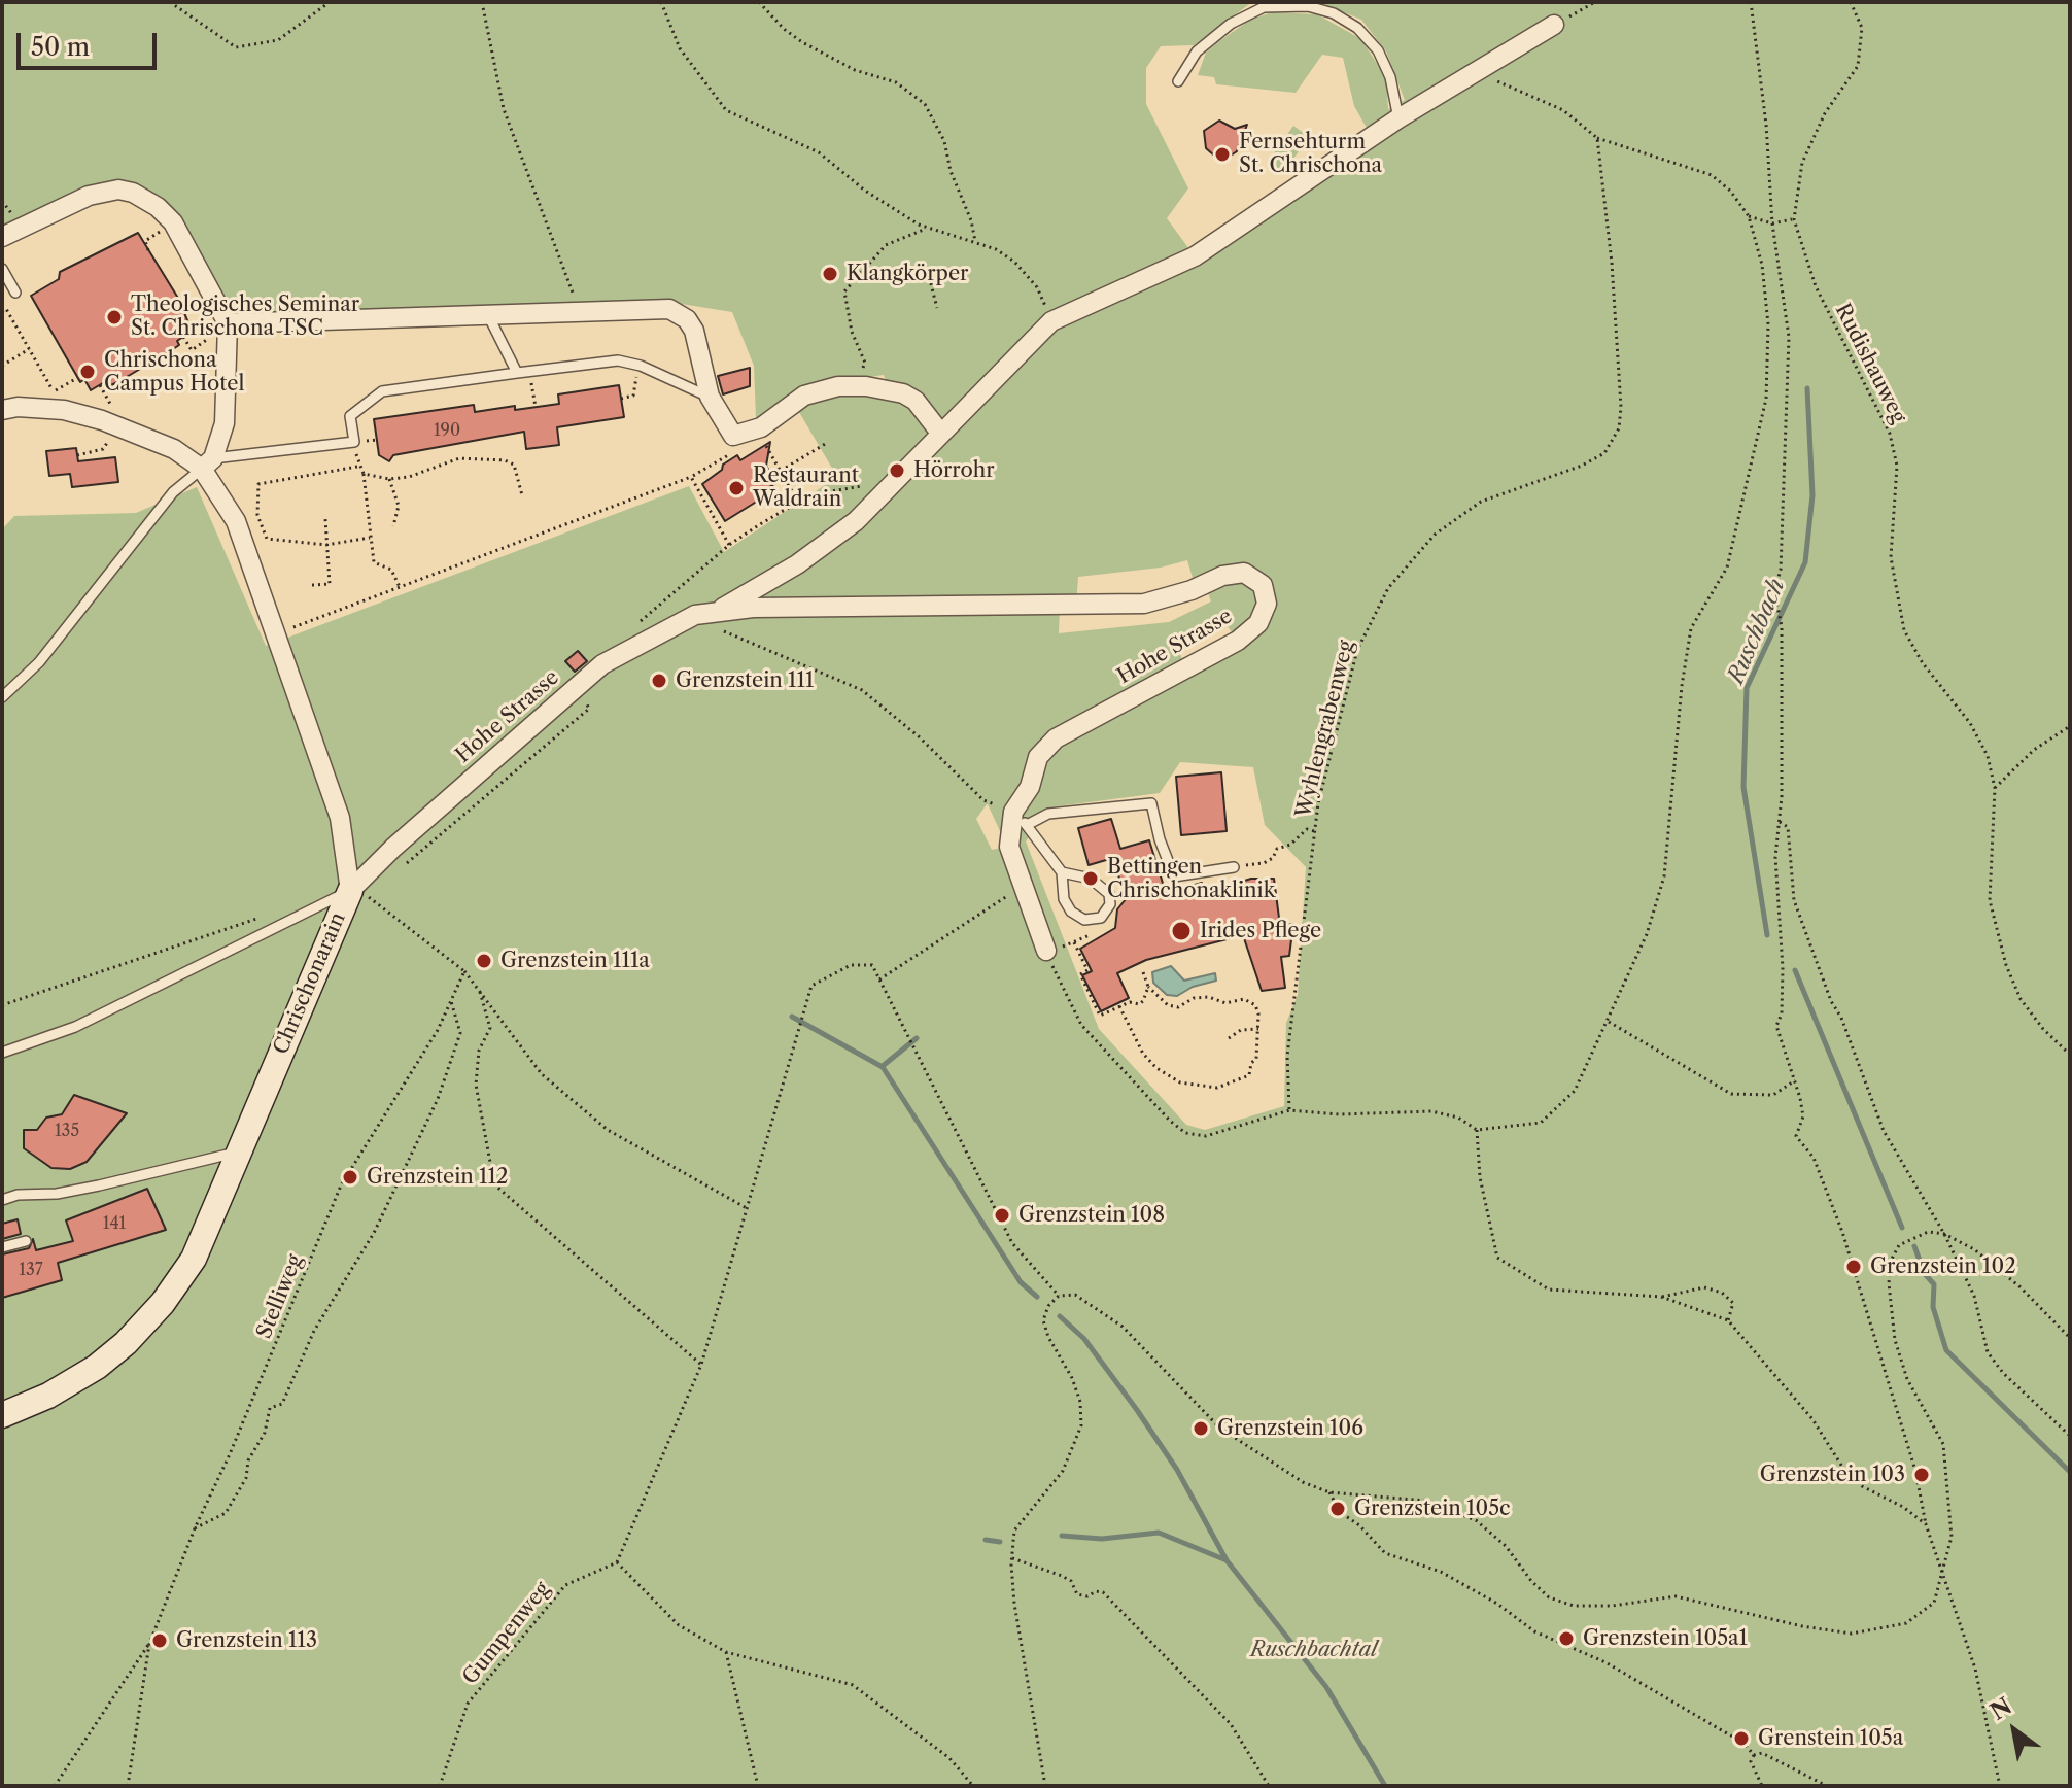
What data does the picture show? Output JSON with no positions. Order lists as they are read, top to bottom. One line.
{"streets":{"street":["Hohe Strasse","Chrischonarain"],"path":["Rudishauweg","Wyhlengrabenweg","Stelliweg","Gumpenweg"]},"crossings":[["Hohe Strasse","Chrischonarain"]],"water":["Ruschbach"],"parks":["Ruschbachtal"],"places":["Fernsehturm St. Chrischona","Klangkörper","Theologisches Seminar St. Chrischona TSC","Chrischona Campus Hotel","Hörrohr","Restaurant Waldrain","Grenzstein 111","Bettingen Chrischonaklinik","Irides Pflege","Grenzstein 111a","Grenzstein 112","Grenzstein 108","Grenzstein 102","Grenzstein 106","Grenzstein 103","Grenzstein 105c","Grenzstein 105a1","Grenzstein 113","Grenstein 105a"],"house_numbers":["190","135","141","137"],"scale_bar":"50 m","north":"top left"}
